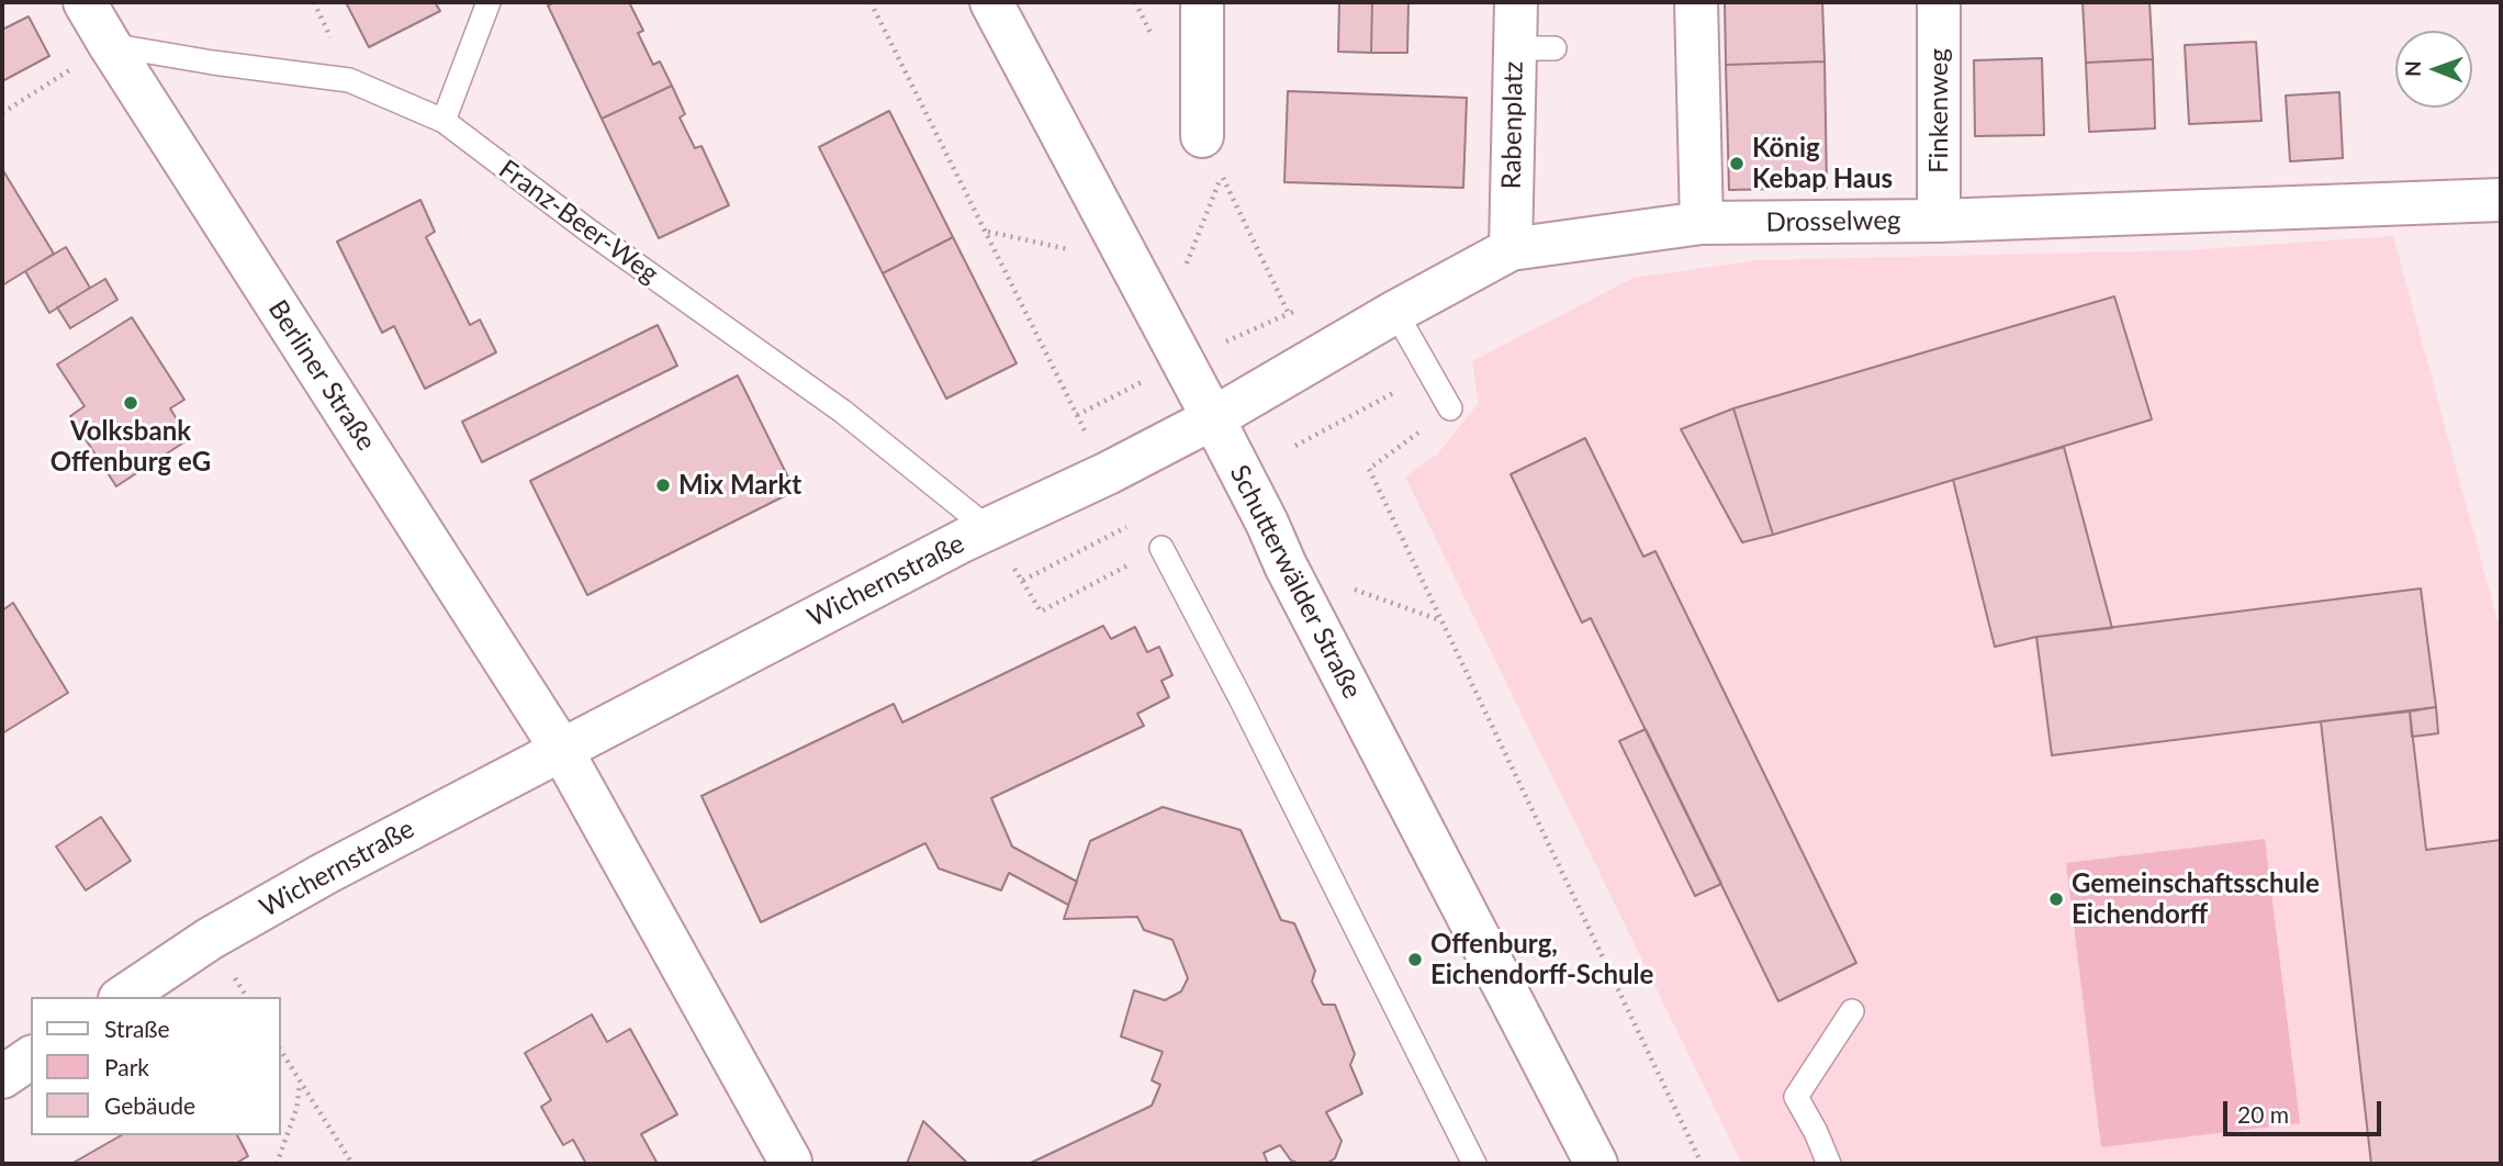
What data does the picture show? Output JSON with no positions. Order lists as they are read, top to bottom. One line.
{"streets":{"street":["Finkenweg","Rabenplatz","Drosselweg","Berliner Straße","Wichernstraße","Schutterwälder Straße"],"lane":["Franz-Beer-Weg"]},"crossings":[["Finkenweg","Drosselweg"],["Rabenplatz","Drosselweg"],["Franz-Beer-Weg","Berliner Straße"],["Franz-Beer-Weg","Wichernstraße"],["Drosselweg","Wichernstraße"],["Drosselweg","Schutterwälder Straße"],["Berliner Straße","Wichernstraße"],["Wichernstraße","Schutterwälder Straße"]],"places":["König Kebap Haus","Volksbank Offenburg eG","Mix Markt","Gemeinschaftsschule Eichendorff","Offenburg, Eichendorff-Schule"],"legend":["Straße","Park","Gebäude"],"scale_bar":"20 m","north":"left"}
